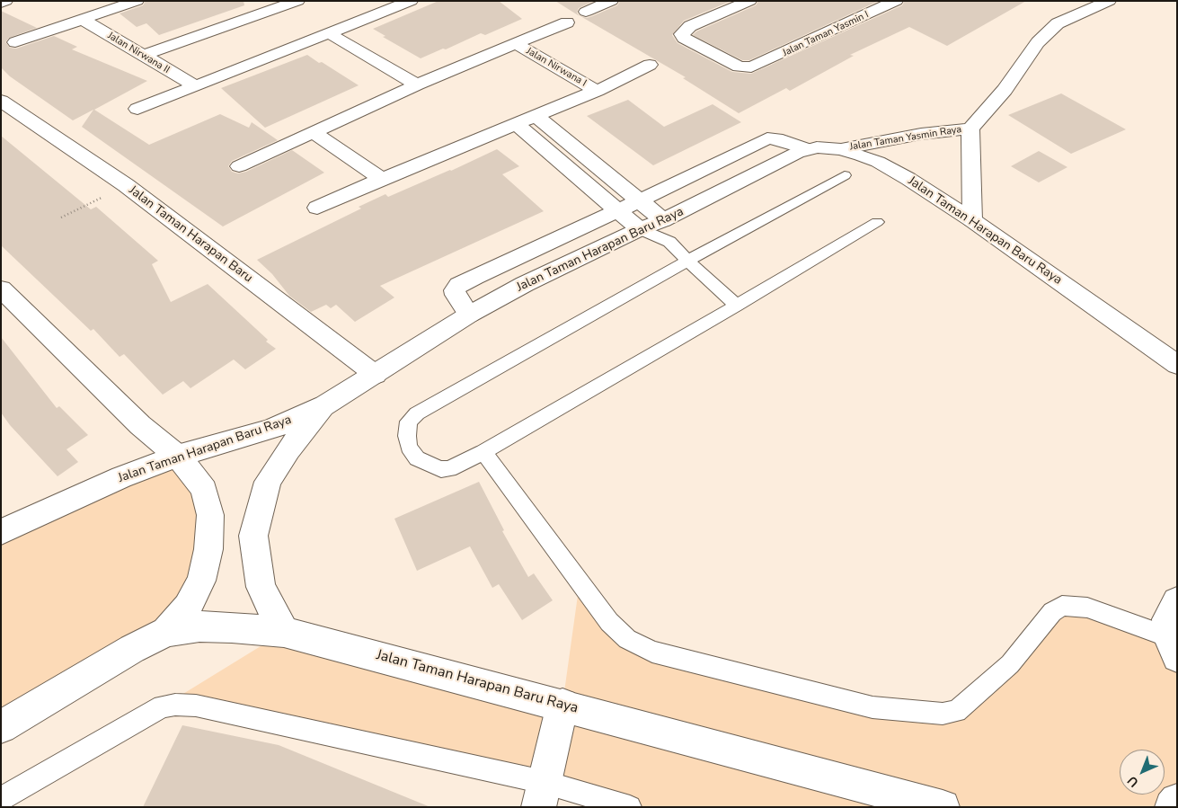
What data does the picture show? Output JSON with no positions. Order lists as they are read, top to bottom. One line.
{"streets":{"street":["Jalan Taman Yasmin I","Jalan Nirwana II","Jalan Nirwana I","Jalan Taman Yasmin Raya","Jalan Taman Harapan Baru Raya","Jalan Taman Harapan Baru"]},"crossings":[["Jalan Taman Yasmin Raya","Jalan Taman Harapan Baru Raya"],["Jalan Taman Harapan Baru Raya","Jalan Taman Harapan Baru"]],"north":"bottom left"}
